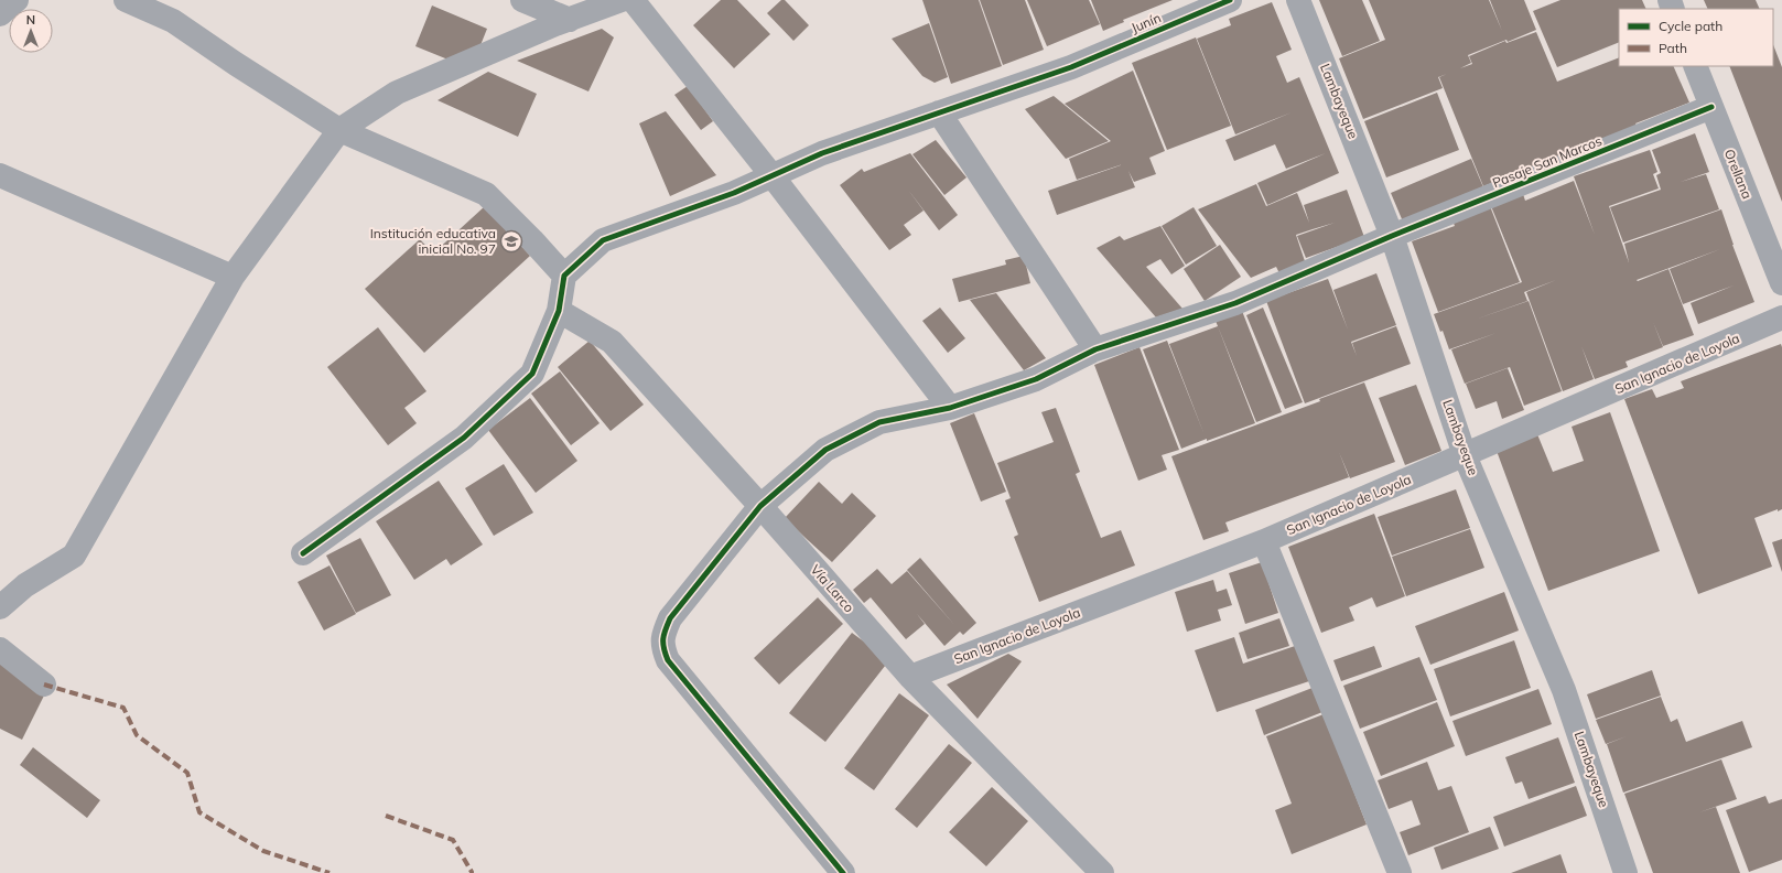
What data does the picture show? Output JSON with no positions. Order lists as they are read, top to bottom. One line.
{"streets":{"street":["Junín","Lambayeque","Pasaje San Marcos","Orellana","San Ignacio de Loyola","Vía Larco"]},"crossings":[["Lambayeque","Pasaje San Marcos"],["Lambayeque","San Ignacio de Loyola"],["Pasaje San Marcos","Orellana"],["Pasaje San Marcos","Vía Larco"],["San Ignacio de Loyola","Vía Larco"]],"places":{"school or university":["Institución educativa inicial No. 97"]},"legend":["Cycle path","Path"],"north":"top"}
